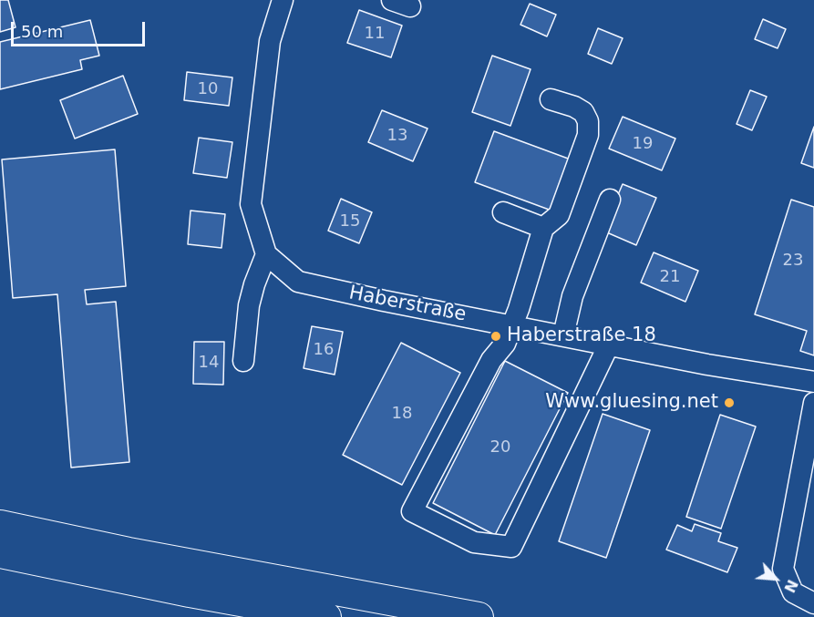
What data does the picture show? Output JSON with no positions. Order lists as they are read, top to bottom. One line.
{"streets":{"street":["Haberstraße"]},"places":["Haberstraße 18","Www.gluesing.net"],"house_numbers":["11","10","13","19","15","23","21","16","14","18","20"],"scale_bar":"50 m","north":"bottom right"}
